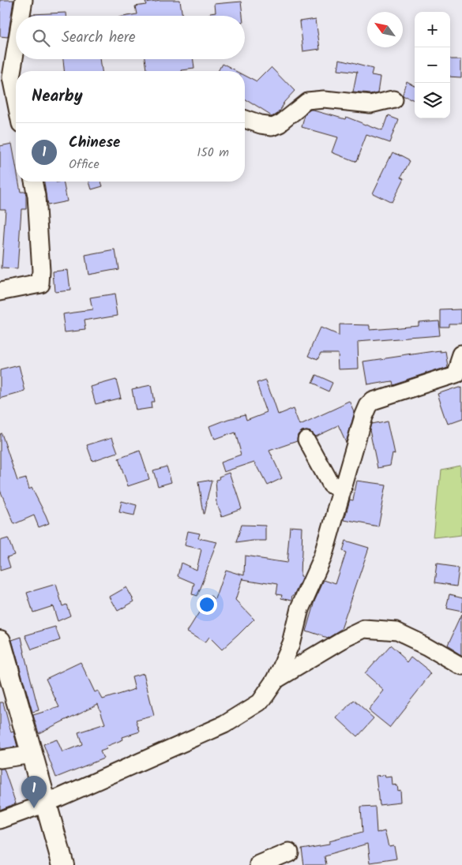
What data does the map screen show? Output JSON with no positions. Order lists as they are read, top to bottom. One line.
{"north":"top left","page":{"map_buttons":["+","−"],"search":"Search here","heading":"Nearby","list":[{"mark":"1","name":"Chinese","note":"Office","value":"150 m"}],"pins":"1"}}
